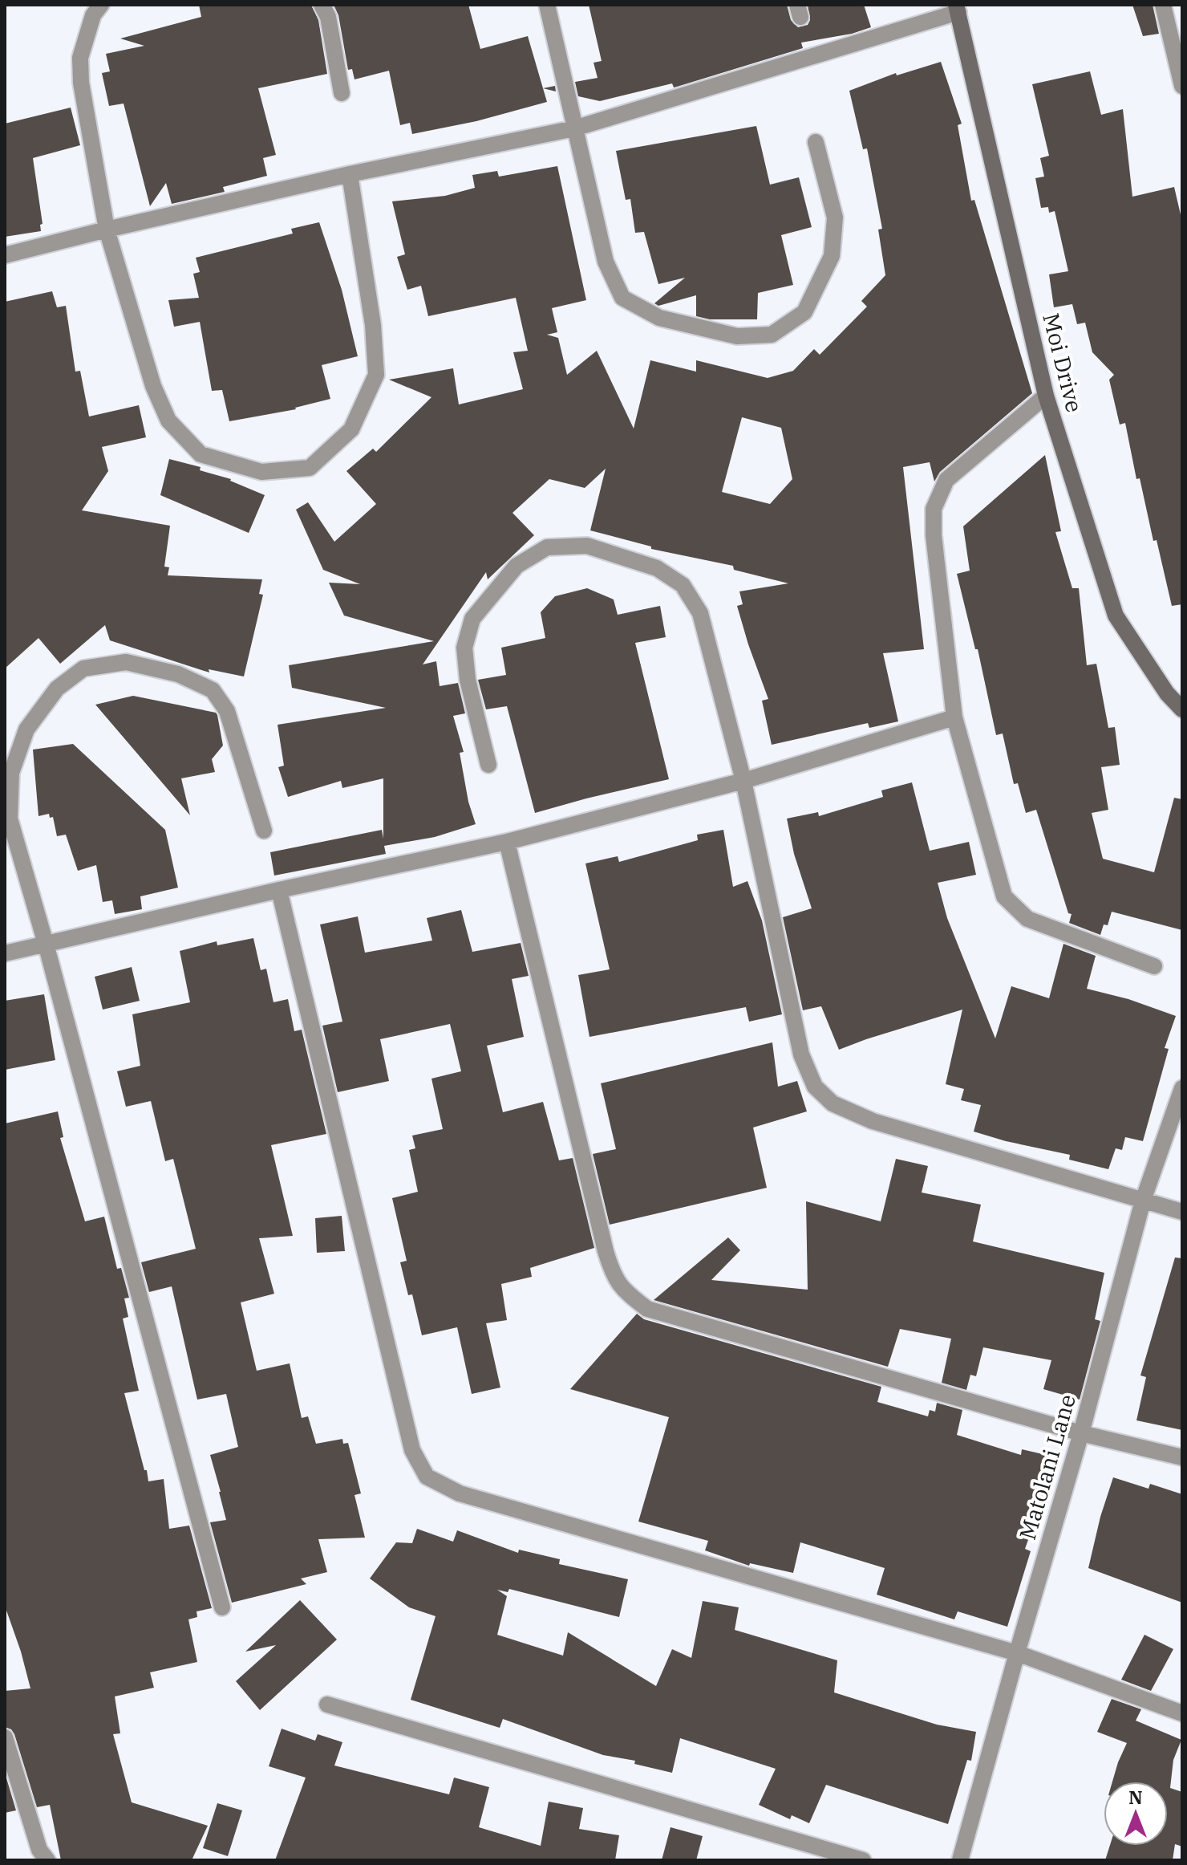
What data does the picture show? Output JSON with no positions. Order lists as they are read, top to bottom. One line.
{"streets":{"street":["Moi Drive","Matolani Lane"]},"north":"top"}
